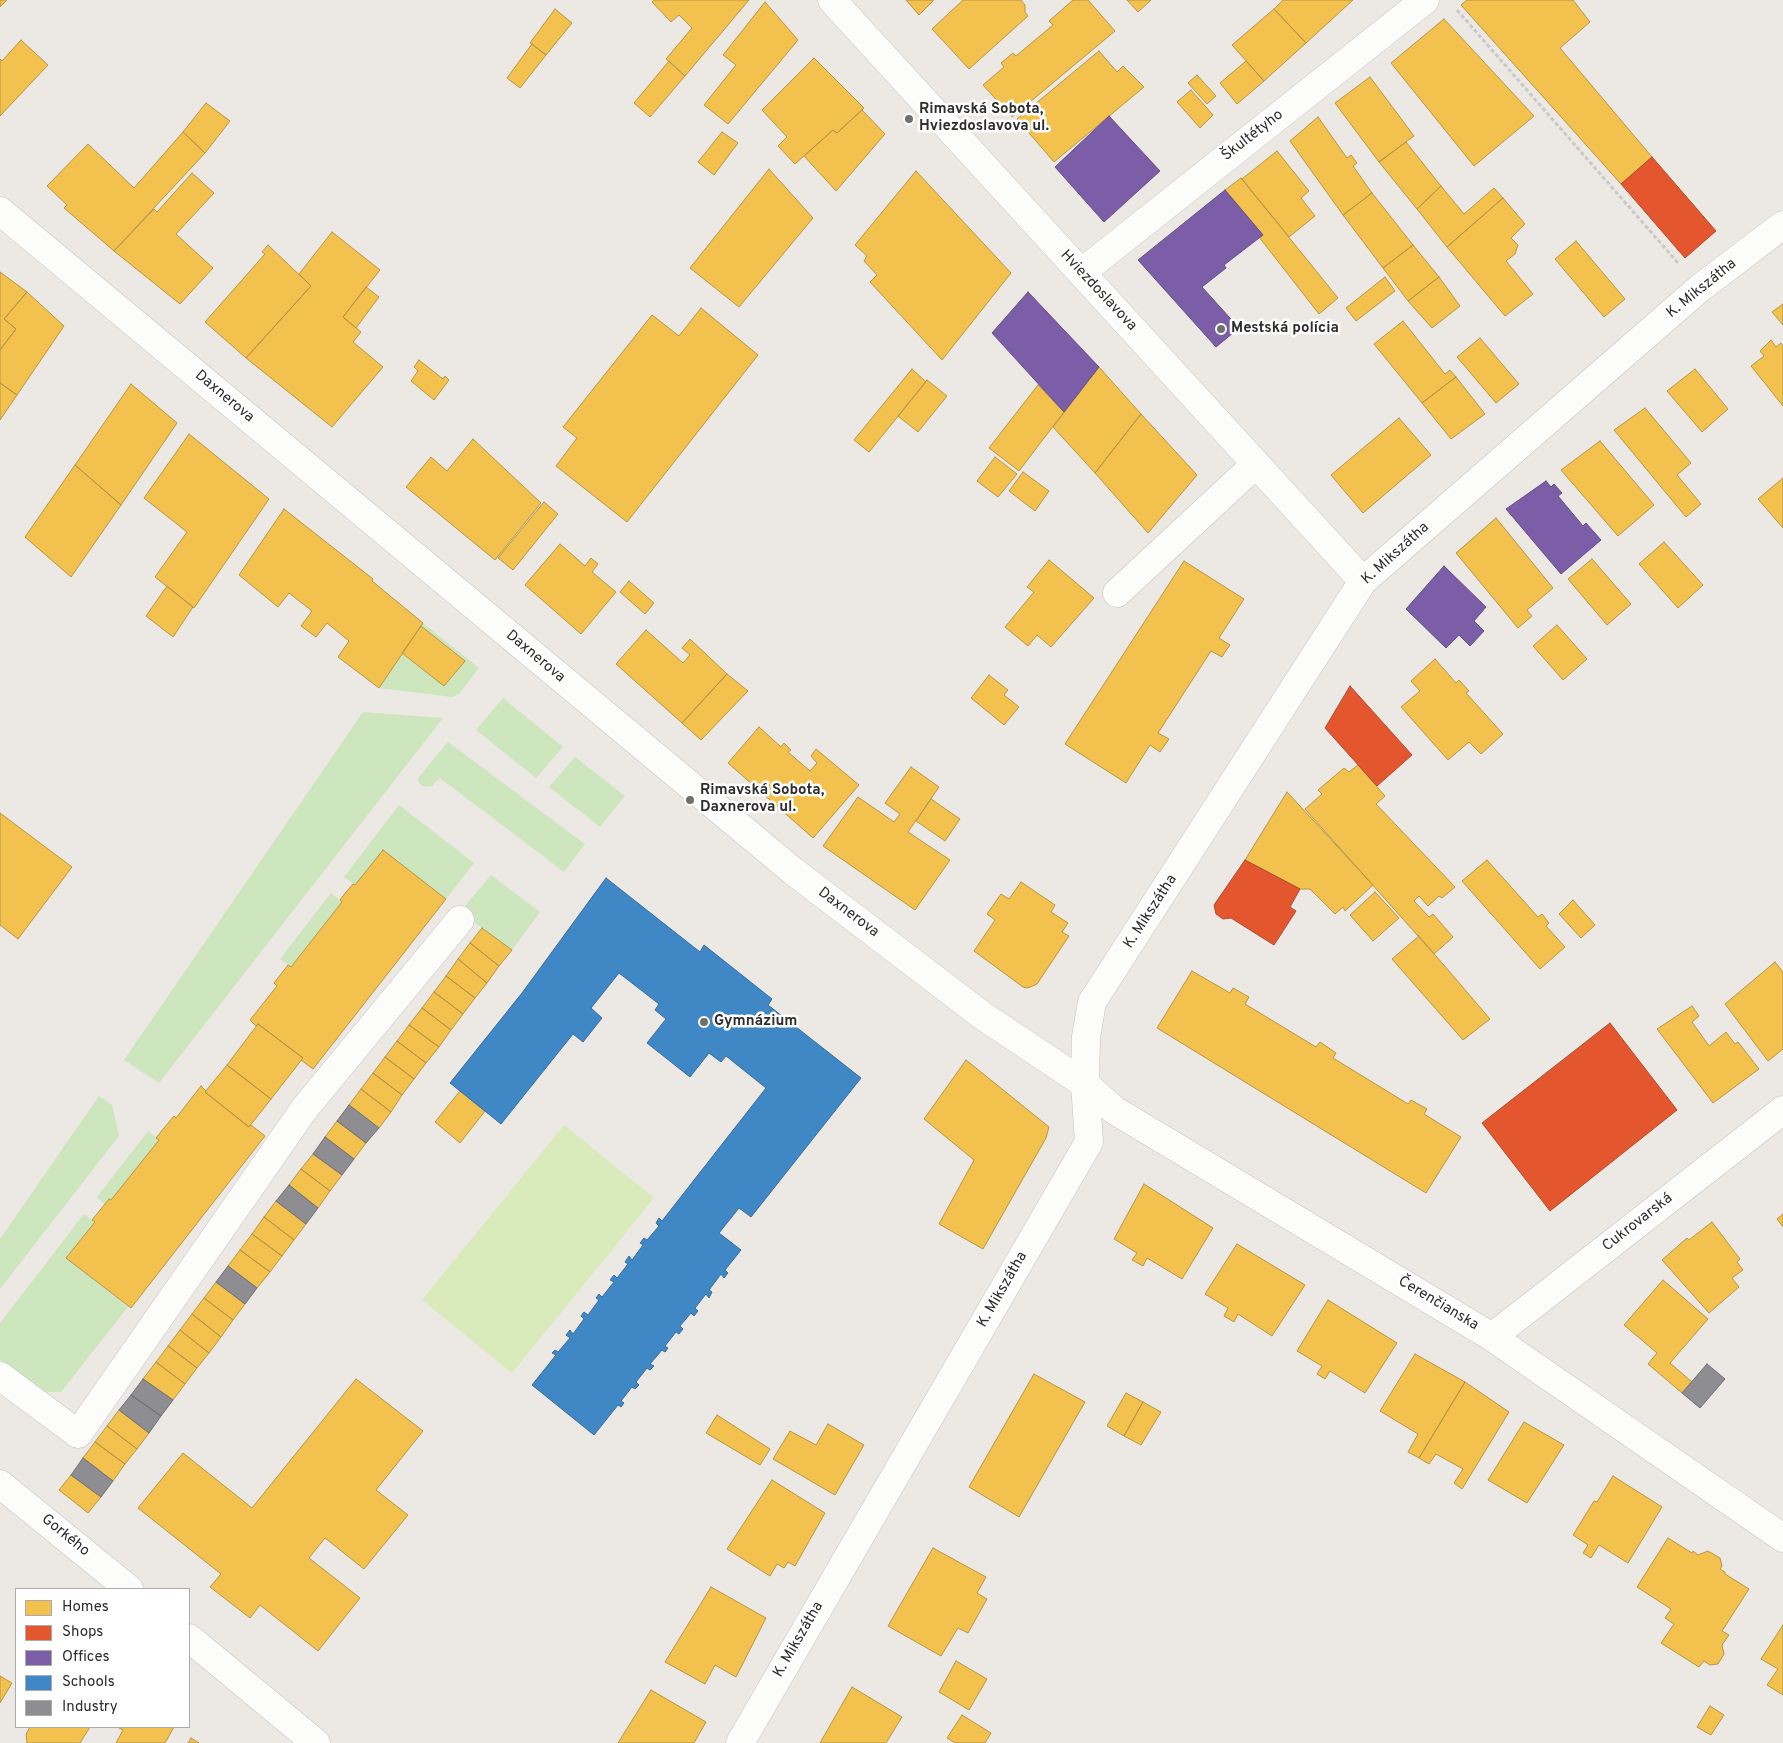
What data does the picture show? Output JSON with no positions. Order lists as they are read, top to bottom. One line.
{"streets":{"street":["Škultétyho","K. Mikszátha","Hviezdoslavova","Daxnerova","Cukrovarská","Čerenčianska","Gorkého"]},"crossings":[["Škultétyho","Hviezdoslavova"],["K. Mikszátha","Hviezdoslavova"],["K. Mikszátha","Daxnerova"],["K. Mikszátha","Čerenčianska"],["Daxnerova","Čerenčianska"],["Cukrovarská","Čerenčianska"]],"places":["Rimavská Sobota, Hviezdoslavova ul.","Mestská polícia","Rimavská Sobota, Daxnerova ul.","Gymnázium"],"legend":["Homes","Shops","Offices","Schools","Industry"]}
